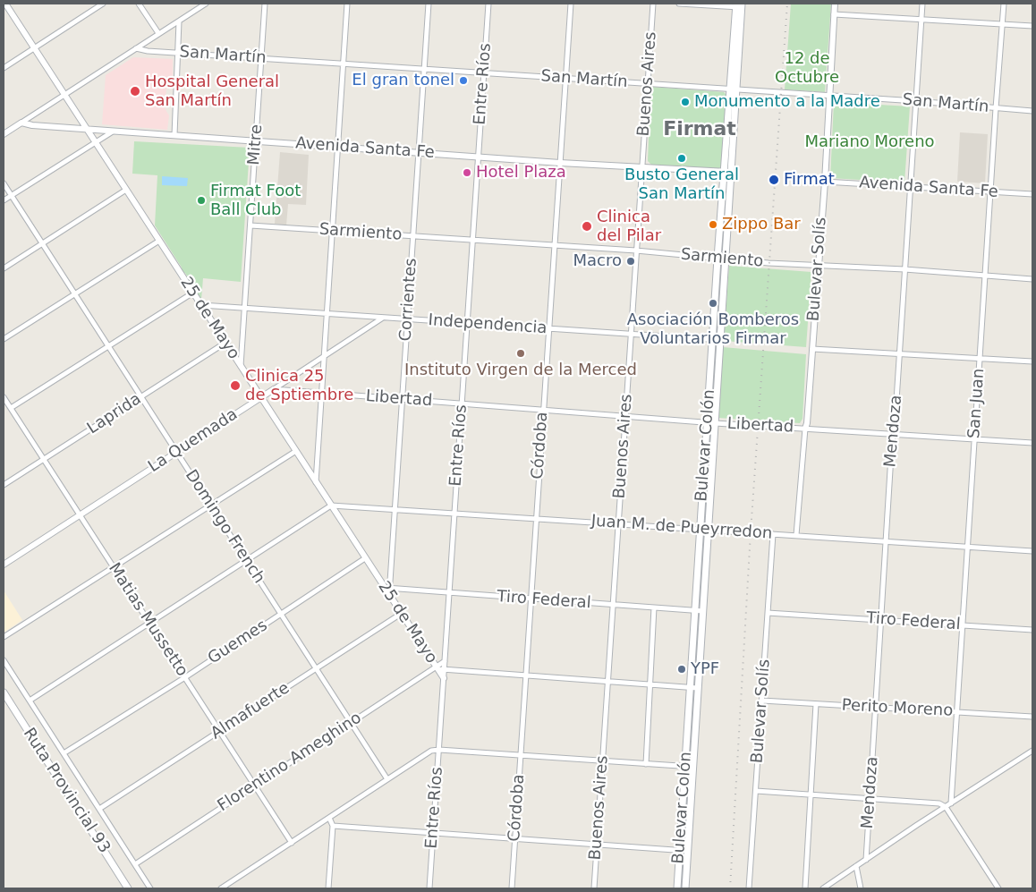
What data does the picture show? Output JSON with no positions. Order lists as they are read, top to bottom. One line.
{"streets":{"main road":["Bulevar Colón","Ruta Provincial 93"],"street":["San Martín","Entre Ríos","Buenos Aires","Mitre","Avenida Santa Fe","Sarmiento","Bulevar Solís","Corrientes","25 de Mayo","Independencia","Libertad","San Juan","Laprida","Mendoza","La Quemada","Córdoba","Domingo French","Juan M. de Pueyrredon","Tiro Federal","Matias Mussetto","Guemes","Perito Moreno","Almafuerte","Florentino Ameghino"]},"crossings":[["San Martín","Entre Ríos"],["San Martín","Buenos Aires"],["San Martín","Mitre"],["San Martín","Bulevar Solís"],["San Martín","Corrientes"],["San Martín","San Juan"],["San Martín","Mendoza"],["San Martín","Córdoba"],["San Martín","Bulevar Colón"],["Entre Ríos","Avenida Santa Fe"],["Entre Ríos","Sarmiento"],["Entre Ríos","25 de Mayo"],["Entre Ríos","Independencia"],["Entre Ríos","Libertad"],["Entre Ríos","Juan M. de Pueyrredon"],["Entre Ríos","Tiro Federal"],["Entre Ríos","Florentino Ameghino"],["Buenos Aires","Avenida Santa Fe"],["Buenos Aires","Sarmiento"],["Buenos Aires","Independencia"],["Buenos Aires","Libertad"],["Buenos Aires","Juan M. de Pueyrredon"],["Buenos Aires","Tiro Federal"],["Mitre","Avenida Santa Fe"],["Mitre","Sarmiento"],["Mitre","25 de Mayo"],["Mitre","Independencia"],["Avenida Santa Fe","Bulevar Solís"],["Avenida Santa Fe","Corrientes"],["Avenida Santa Fe","25 de Mayo"],["Avenida Santa Fe","San Juan"],["Avenida Santa Fe","Mendoza"],["Avenida Santa Fe","Córdoba"],["Avenida Santa Fe","Bulevar Colón"],["Sarmiento","Bulevar Solís"],["Sarmiento","Corrientes"],["Sarmiento","San Juan"],["Sarmiento","Mendoza"],["Sarmiento","Córdoba"],["Sarmiento","Bulevar Colón"],["Bulevar Solís","Libertad"],["Bulevar Solís","Juan M. de Pueyrredon"],["Bulevar Solís","Tiro Federal"],["Bulevar Solís","Perito Moreno"],["Corrientes","25 de Mayo"],["Corrientes","Independencia"],["Corrientes","Libertad"],["Corrientes","Juan M. de Pueyrredon"],["Corrientes","Tiro Federal"],["25 de Mayo","Independencia"],["25 de Mayo","Laprida"],["25 de Mayo","La Quemada"],["25 de Mayo","Juan M. de Pueyrredon"],["25 de Mayo","Tiro Federal"],["25 de Mayo","Guemes"],["25 de Mayo","Almafuerte"],["25 de Mayo","Florentino Ameghino"],["Independencia","La Quemada"],["Independencia","Córdoba"],["Independencia","Bulevar Colón"],["Libertad","San Juan"],["Libertad","Mendoza"],["Libertad","La Quemada"],["Libertad","Córdoba"],["Libertad","Bulevar Colón"],["San Juan","Juan M. de Pueyrredon"],["San Juan","Tiro Federal"],["San Juan","Perito Moreno"],["Laprida","Domingo French"],["Laprida","Matias Mussetto"],["Mendoza","Juan M. de Pueyrredon"],["Mendoza","Tiro Federal"],["Mendoza","Perito Moreno"],["La Quemada","Domingo French"],["La Quemada","Matias Mussetto"],["Córdoba","Juan M. de Pueyrredon"],["Córdoba","Tiro Federal"],["Bulevar Colón","Juan M. de Pueyrredon"],["Bulevar Colón","Tiro Federal"],["Domingo French","Guemes"],["Domingo French","Almafuerte"],["Domingo French","Florentino Ameghino"],["Matias Mussetto","Guemes"],["Matias Mussetto","Almafuerte"],["Matias Mussetto","Florentino Ameghino"]],"districts":["Firmat"],"parks":["12 de Octubre","Mariano Moreno"],"places":["El gran tonel","Hospital General San Martín","Monumento a la Madre","Busto General San Martín","Hotel Plaza","Firmat","Firmat Foot Ball Club","Zippo Bar","Clinica del Pilar","Macro","Asociación Bomberos Voluntarios Firmar","Instituto Virgen de la Merced","Clinica 25 de Sptiembre","YPF"]}
